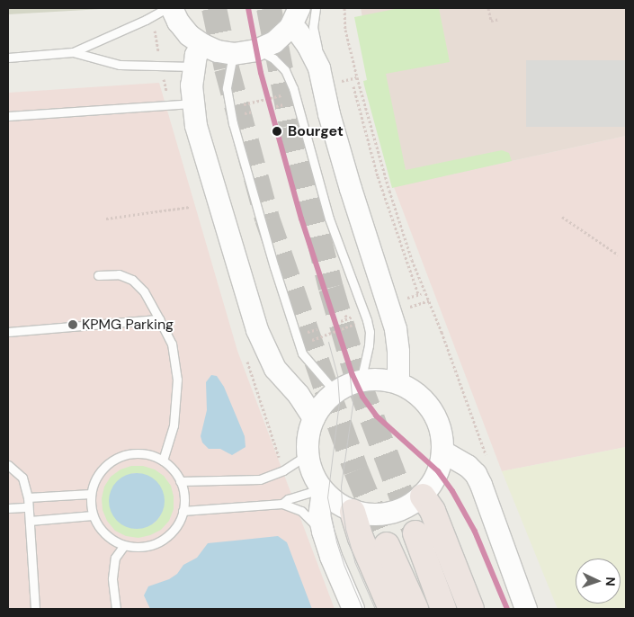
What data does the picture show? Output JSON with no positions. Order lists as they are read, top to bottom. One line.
{"places":["Bourget","KPMG Parking"],"north":"right"}
